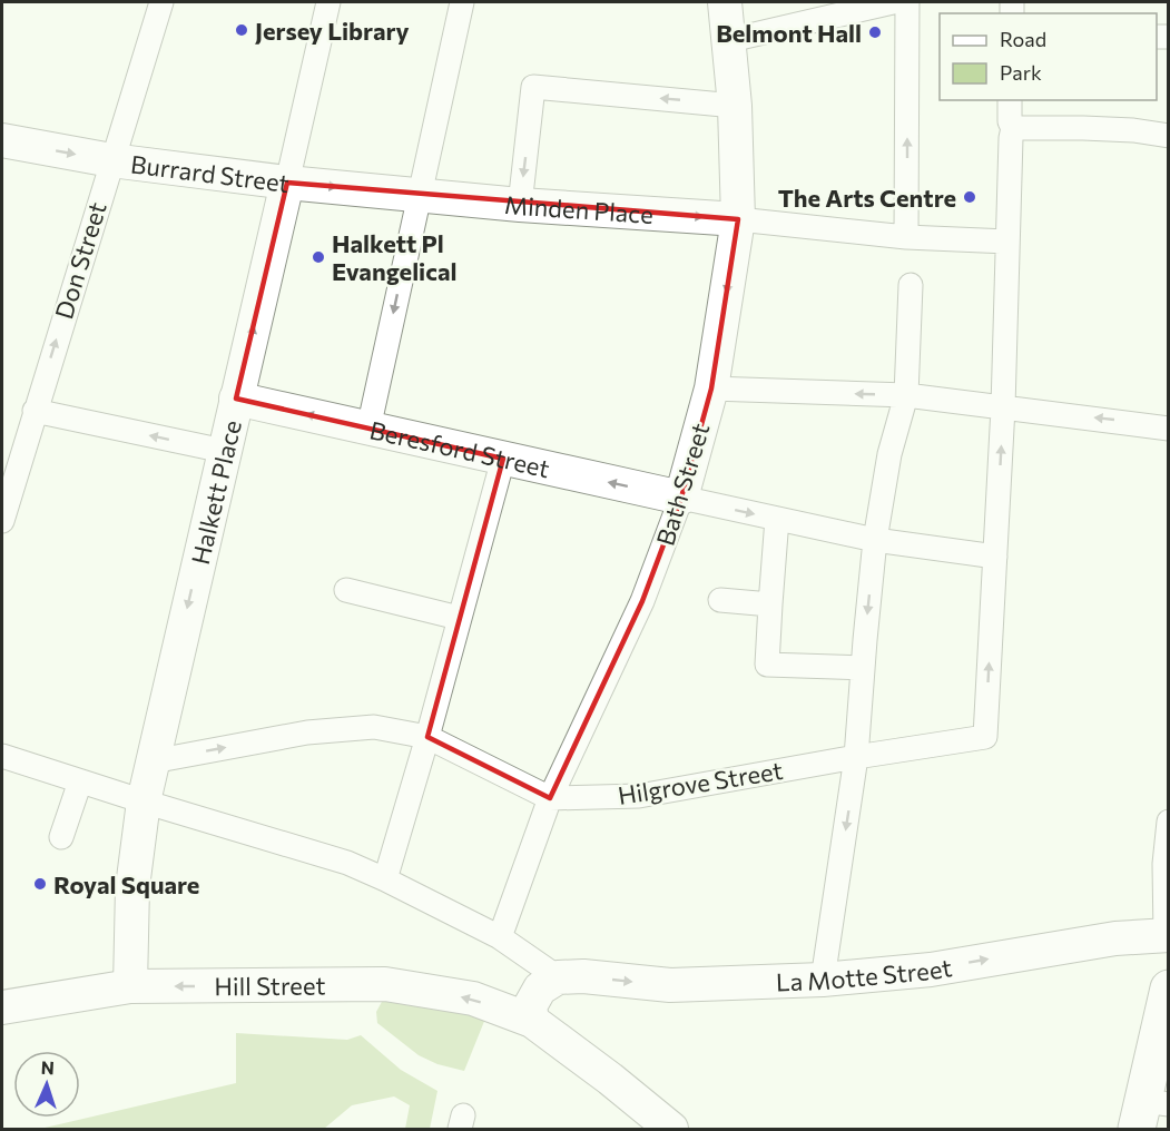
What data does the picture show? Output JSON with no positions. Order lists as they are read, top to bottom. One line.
{"streets":{"main road":["Burrard Street","Minden Place","Beresford Street","Bath Street","Halkett Place","La Motte Street","Hill Street"],"street":["Don Street","Hilgrove Street"]},"crossings":[["Burrard Street","Minden Place"],["Burrard Street","Don Street"],["Burrard Street","Halkett Place"],["Minden Place","Bath Street"],["Beresford Street","Bath Street"],["Beresford Street","Halkett Place"],["Bath Street","Hilgrove Street"],["Halkett Place","Hilgrove Street"],["Halkett Place","Hill Street"]],"one_way":["Burrard Street","Minden Place","Don Street","Beresford Street","La Motte Street","Hill Street"],"places":["Jersey Library","Belmont Hall","The Arts Centre","Halkett Pl Evangelical","Royal Square"],"legend":["Road","Park"],"north":"top"}
